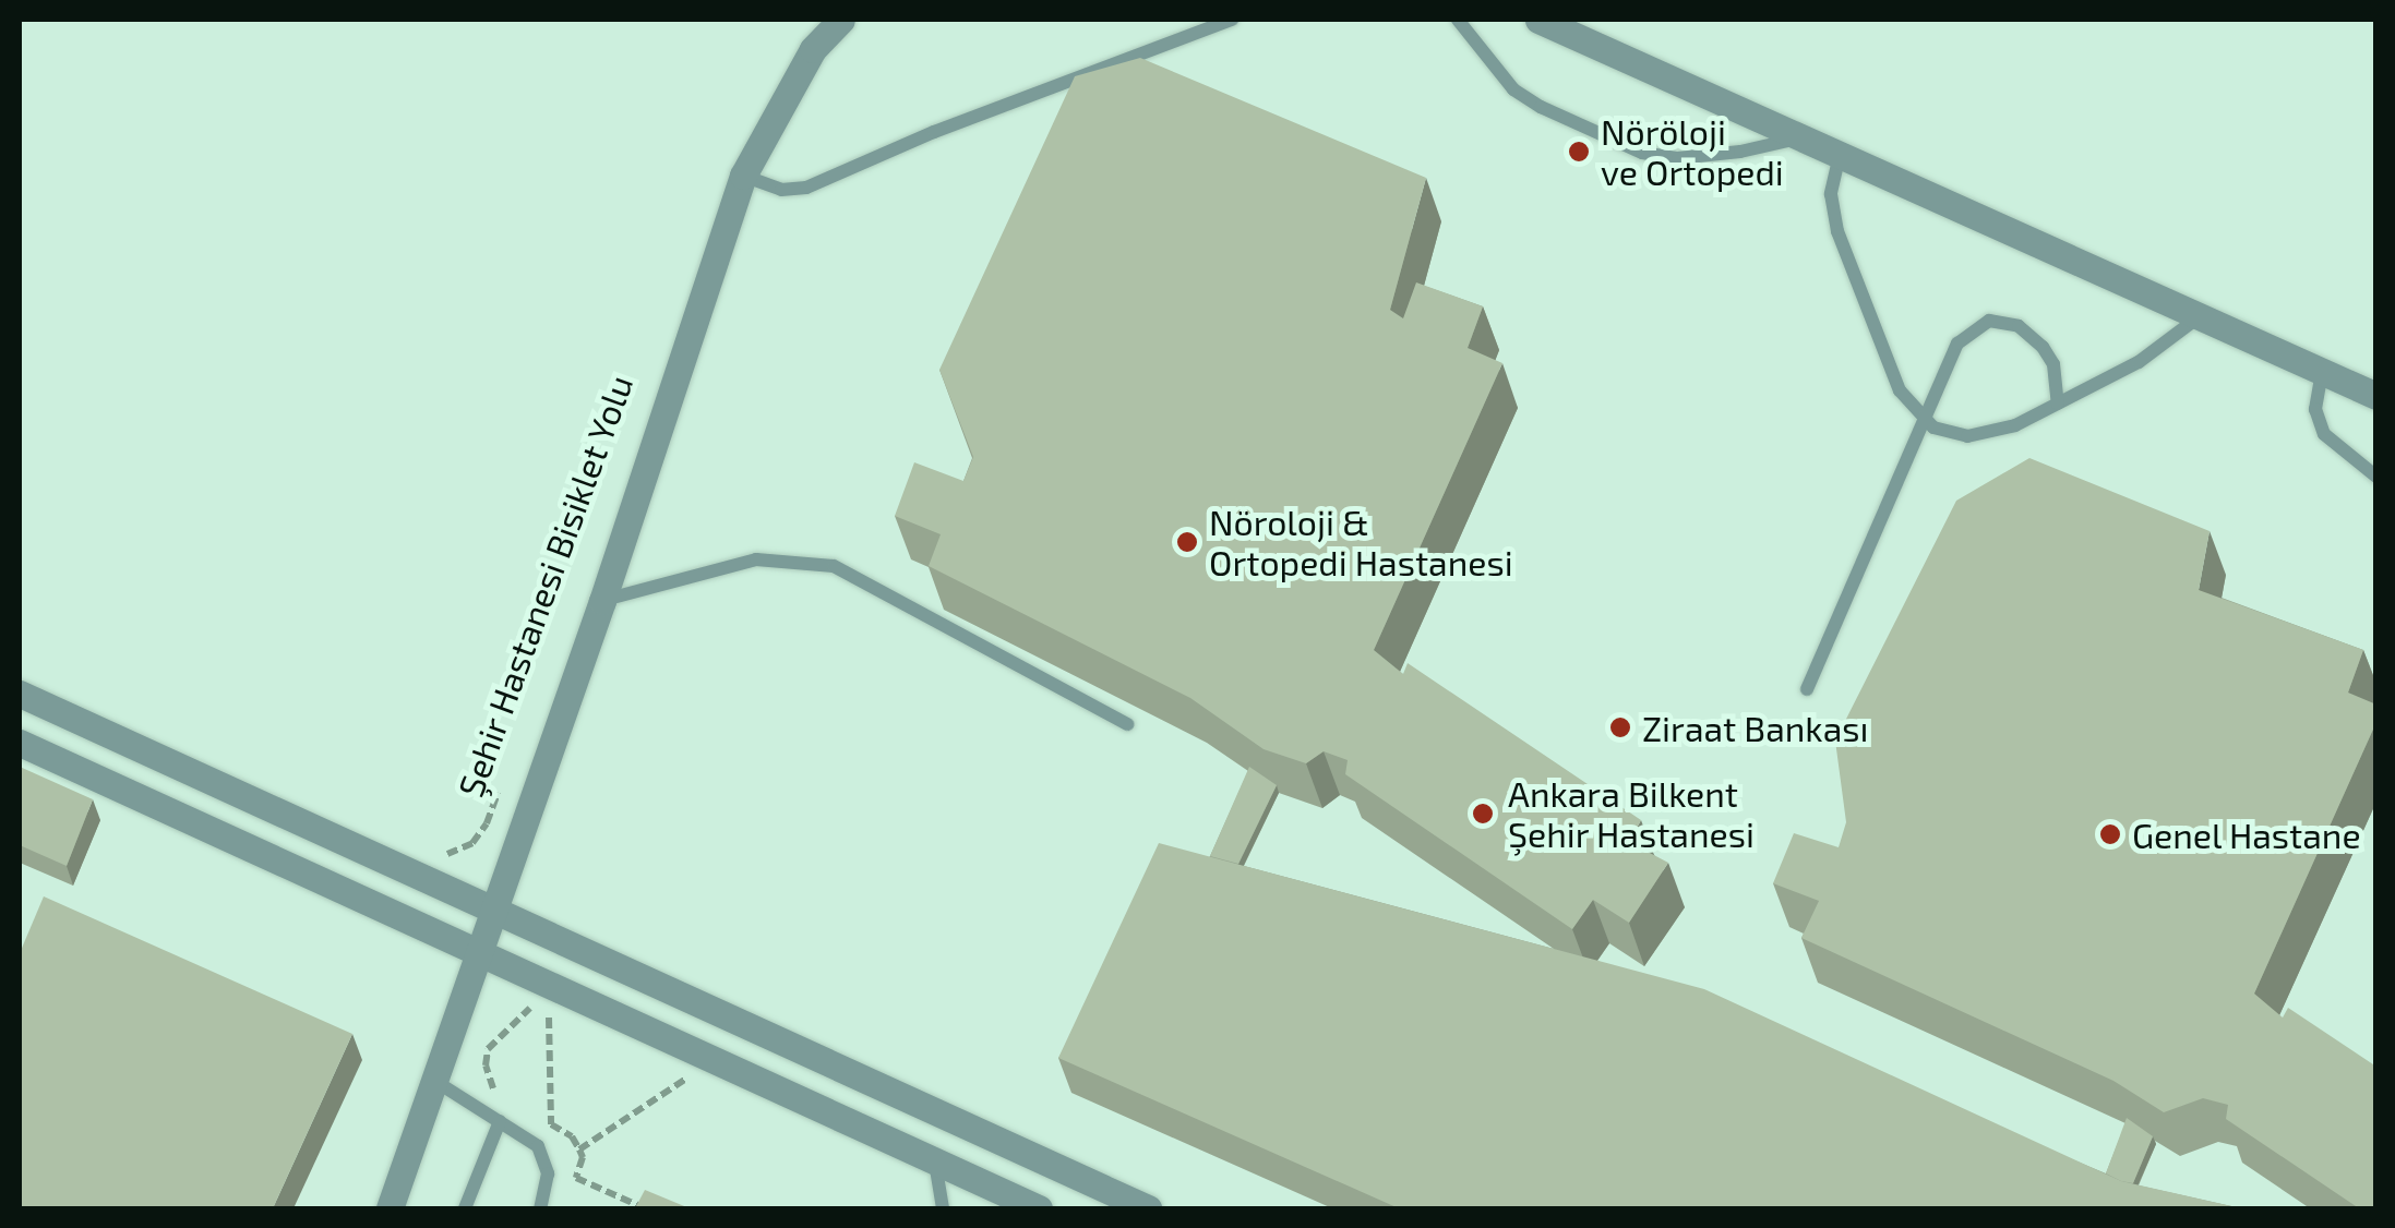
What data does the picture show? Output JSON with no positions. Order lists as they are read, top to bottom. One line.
{"streets":{"path":["Şehir Hastanesi Bisiklet Yolu"]},"places":["Nöröloji ve Ortopedi","Nöroloji & Ortopedi Hastanesi","Ziraat Bankası","Ankara Bilkent Şehir Hastanesi","Genel Hastane"]}
